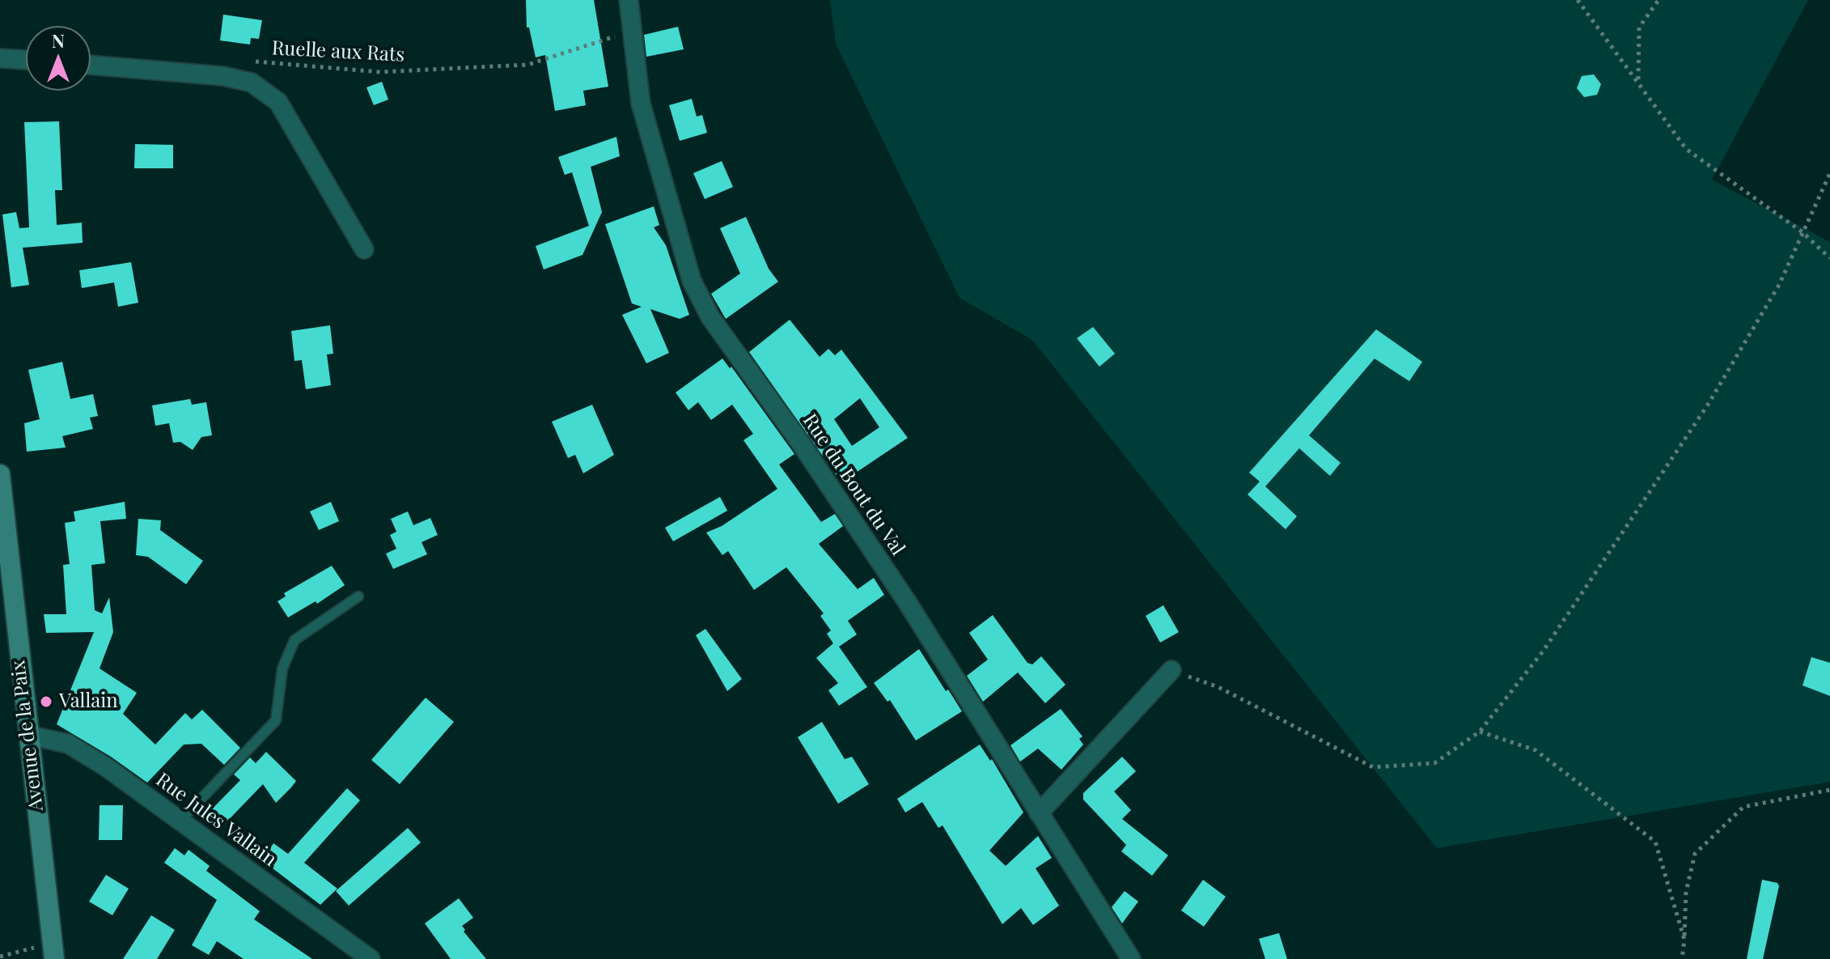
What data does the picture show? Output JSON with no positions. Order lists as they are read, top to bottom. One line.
{"streets":{"main road":["Avenue de la Paix"],"street":["Rue du Bout du Val","Rue Jules Vallain"],"path":["Ruelle aux Rats"]},"crossings":[["Ruelle aux Rats","Rue du Bout du Val"],["Avenue de la Paix","Rue Jules Vallain"]],"places":["Vallain"],"north":"top"}
